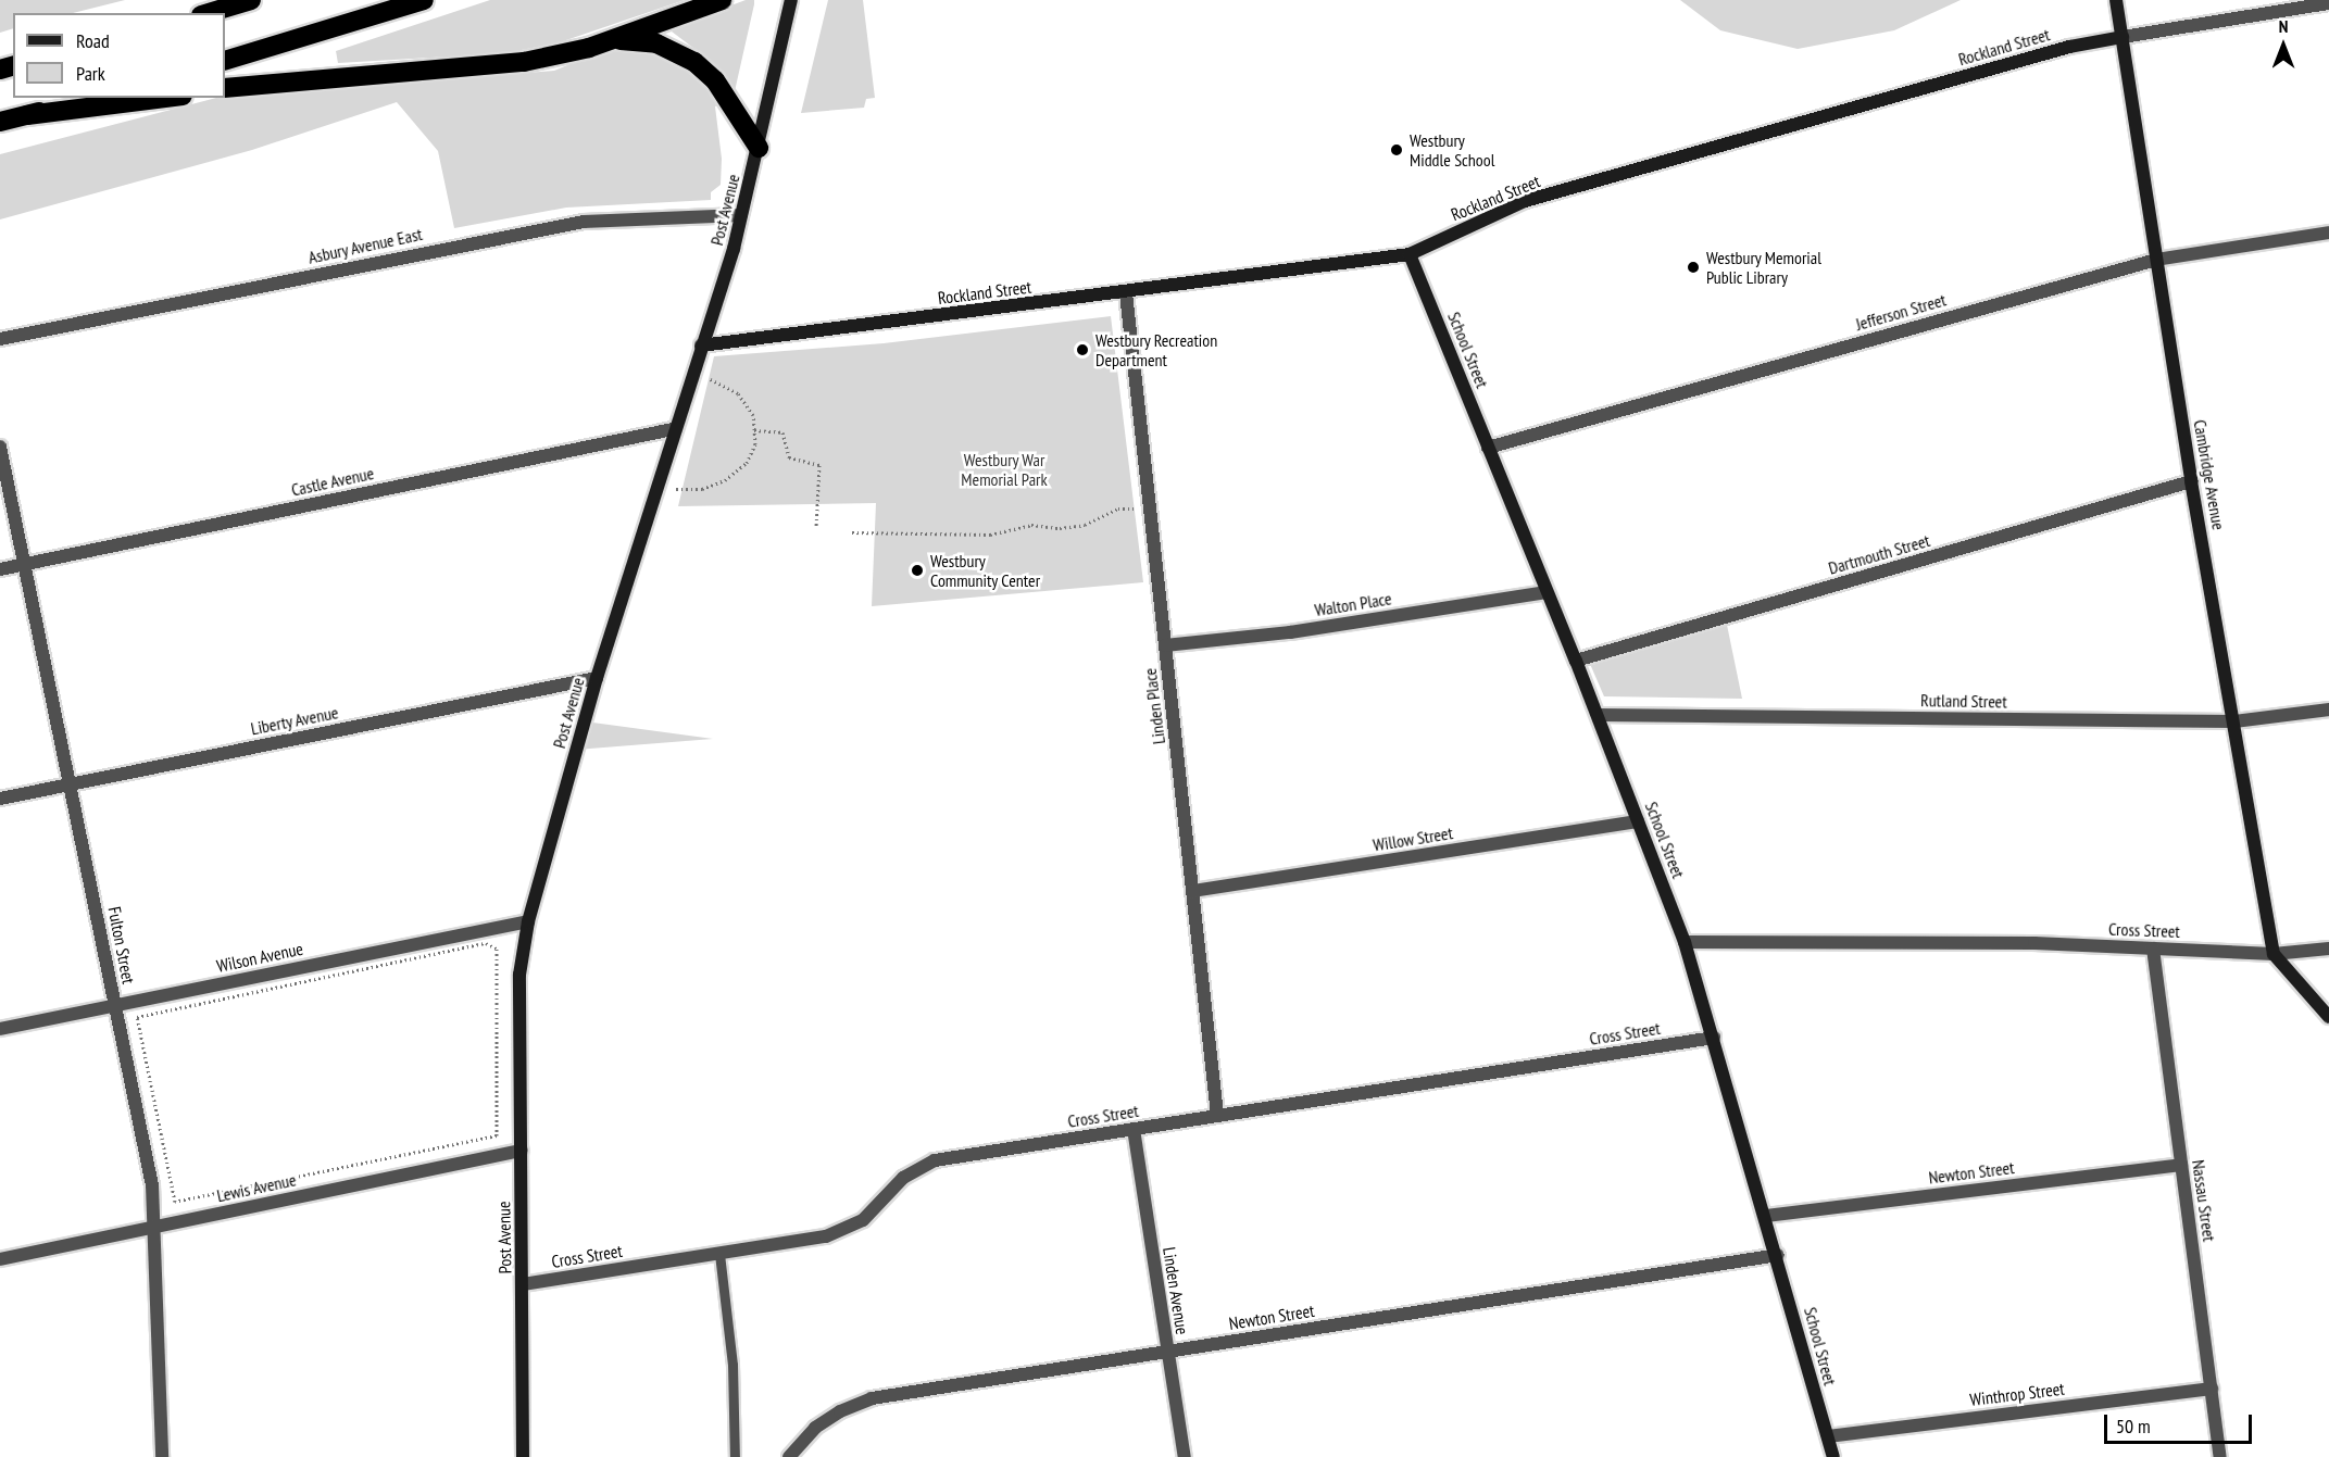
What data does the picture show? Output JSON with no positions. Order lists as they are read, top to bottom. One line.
{"streets":{"street":["Rockland Street","Post Avenue","Asbury Avenue East","Jefferson Street","School Street","Cambridge Avenue","Castle Avenue","Dartmouth Street","Walton Place","Rutland Street","Linden Place","Liberty Avenue","Willow Street","Cross Street","Fulton Street","Wilson Avenue","Newton Street","Lewis Avenue","Nassau Street","Linden Avenue","Winthrop Street"]},"crossings":[["Rockland Street","Post Avenue"],["Rockland Street","School Street"],["Rockland Street","Cambridge Avenue"],["Rockland Street","Linden Place"],["Post Avenue","Asbury Avenue East"],["Post Avenue","Castle Avenue"],["Post Avenue","Liberty Avenue"],["Post Avenue","Cross Street"],["Post Avenue","Wilson Avenue"],["Post Avenue","Lewis Avenue"],["Jefferson Street","School Street"],["Jefferson Street","Cambridge Avenue"],["School Street","Dartmouth Street"],["School Street","Walton Place"],["School Street","Rutland Street"],["School Street","Willow Street"],["School Street","Cross Street"],["School Street","Newton Street"],["School Street","Winthrop Street"],["Cambridge Avenue","Dartmouth Street"],["Cambridge Avenue","Rutland Street"],["Cambridge Avenue","Cross Street"],["Castle Avenue","Fulton Street"],["Walton Place","Linden Place"],["Linden Place","Willow Street"],["Linden Place","Cross Street"],["Liberty Avenue","Fulton Street"],["Cross Street","Nassau Street"],["Cross Street","Linden Avenue"],["Fulton Street","Wilson Avenue"],["Fulton Street","Lewis Avenue"],["Newton Street","Nassau Street"],["Newton Street","Linden Avenue"],["Nassau Street","Winthrop Street"]],"parks":["Westbury War Memorial Park"],"places":["Westbury Middle School","Westbury Memorial Public Library","Westbury Recreation Department","Westbury Community Center"],"legend":["Road","Park"],"scale_bar":"50 m","north":"top"}
